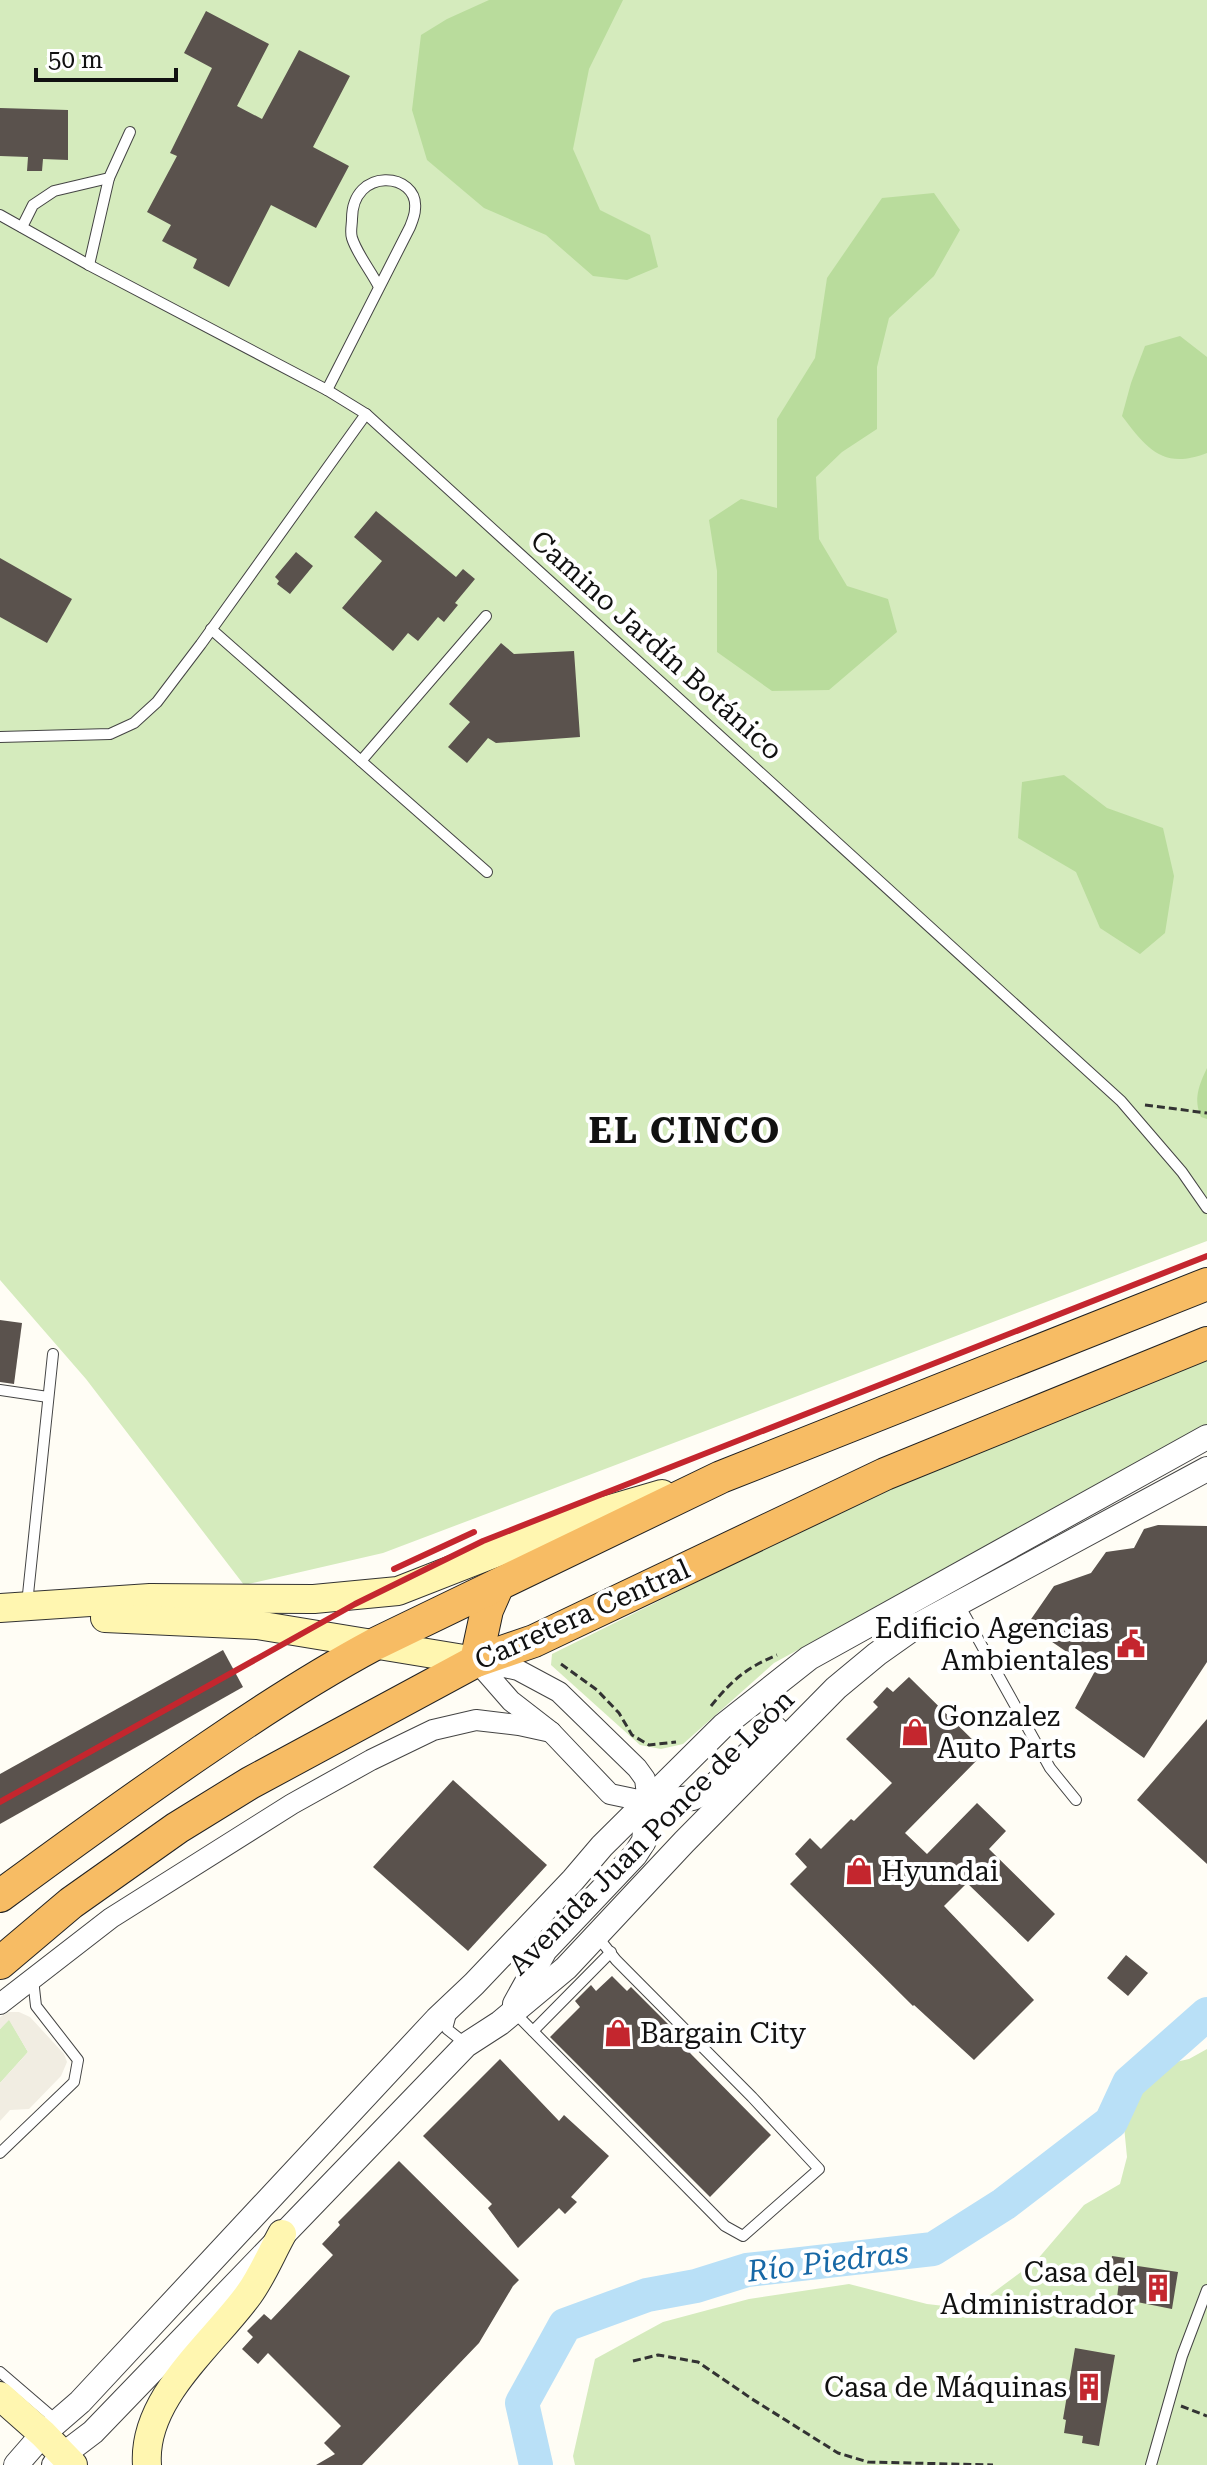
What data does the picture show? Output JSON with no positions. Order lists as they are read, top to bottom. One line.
{"streets":{"highway":["Carretera Central"],"street":["Avenida Juan Ponce de León"],"lane":["Camino Jardín Botánico"]},"districts":["EL CINCO"],"water":["Río Piedras"],"places":{"public building":["Edificio Agencias Ambientales"],"shop":["Gonzalez Auto Parts","Hyundai","Bargain City"],"building":["Casa del Administrador","Casa de Máquinas"]},"scale_bar":"50 m"}
